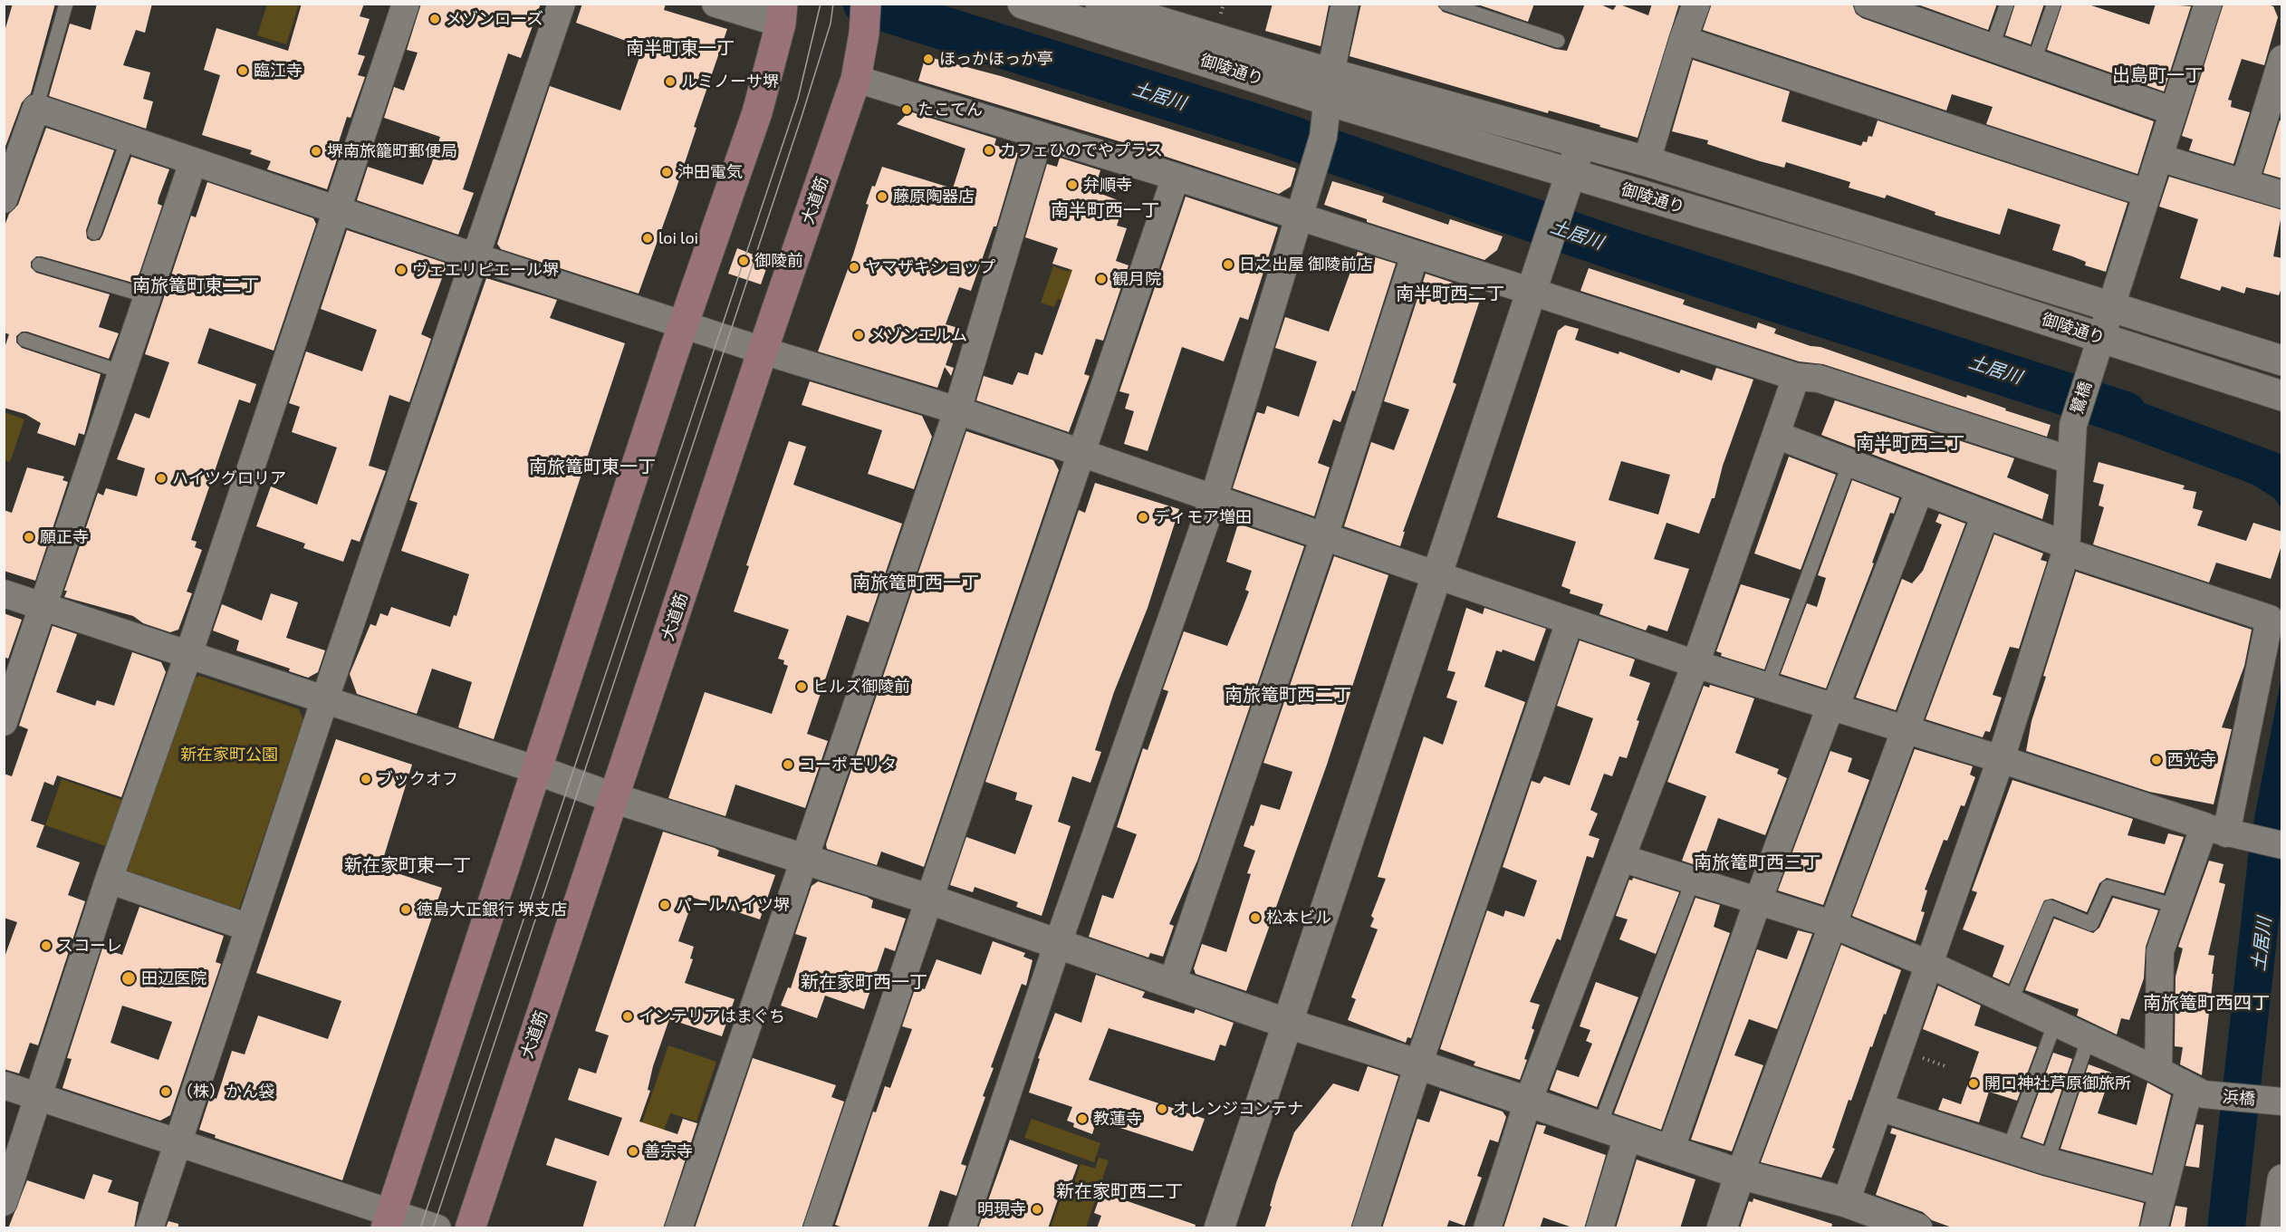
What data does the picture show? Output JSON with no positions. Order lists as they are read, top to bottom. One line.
{"streets":{"main road":["大道筋"],"street":["御陵通り","鷺橋","浜橋"]},"crossings":[["御陵通り","鷺橋"]],"districts":["南半町東一丁","出島町一丁","南半町西一丁","南旅篭町東二丁","南半町西二丁","南半町西三丁","南旅篭町東一丁","南旅篭町西一丁","南旅篭町西二丁","南旅篭町西三丁","新在家町東一丁","新在家町西一丁","南旅篭町西四丁","新在家町西二丁"],"water":["土居川"],"parks":["新在家町公園"],"places":["メゾンローズ","ほっかほっか亭","臨江寺","ルミノーサ堺","たこてん","カフェひのでやプラス","堺南旅籠町郵便局","沖田電気","弁順寺","藤原陶器店","loi loi","御陵前","日之出屋 御陵前店","ヤマザキショップ","ヴェエリピエール堺","観月院","メゾンエルム","ハイツグロリア","ディモア増田","願正寺","ヒルズ御陵前","西光寺","コーポモリタ","ブックオフ","パールハイツ堺","徳島大正銀行 堺支店","松本ビル","スコーレ","田辺医院","インテリアはまぐち","開口神社芦原御旅所","（株）かん袋","オレンジコンテナ","教蓮寺","善宗寺","明現寺"]}
